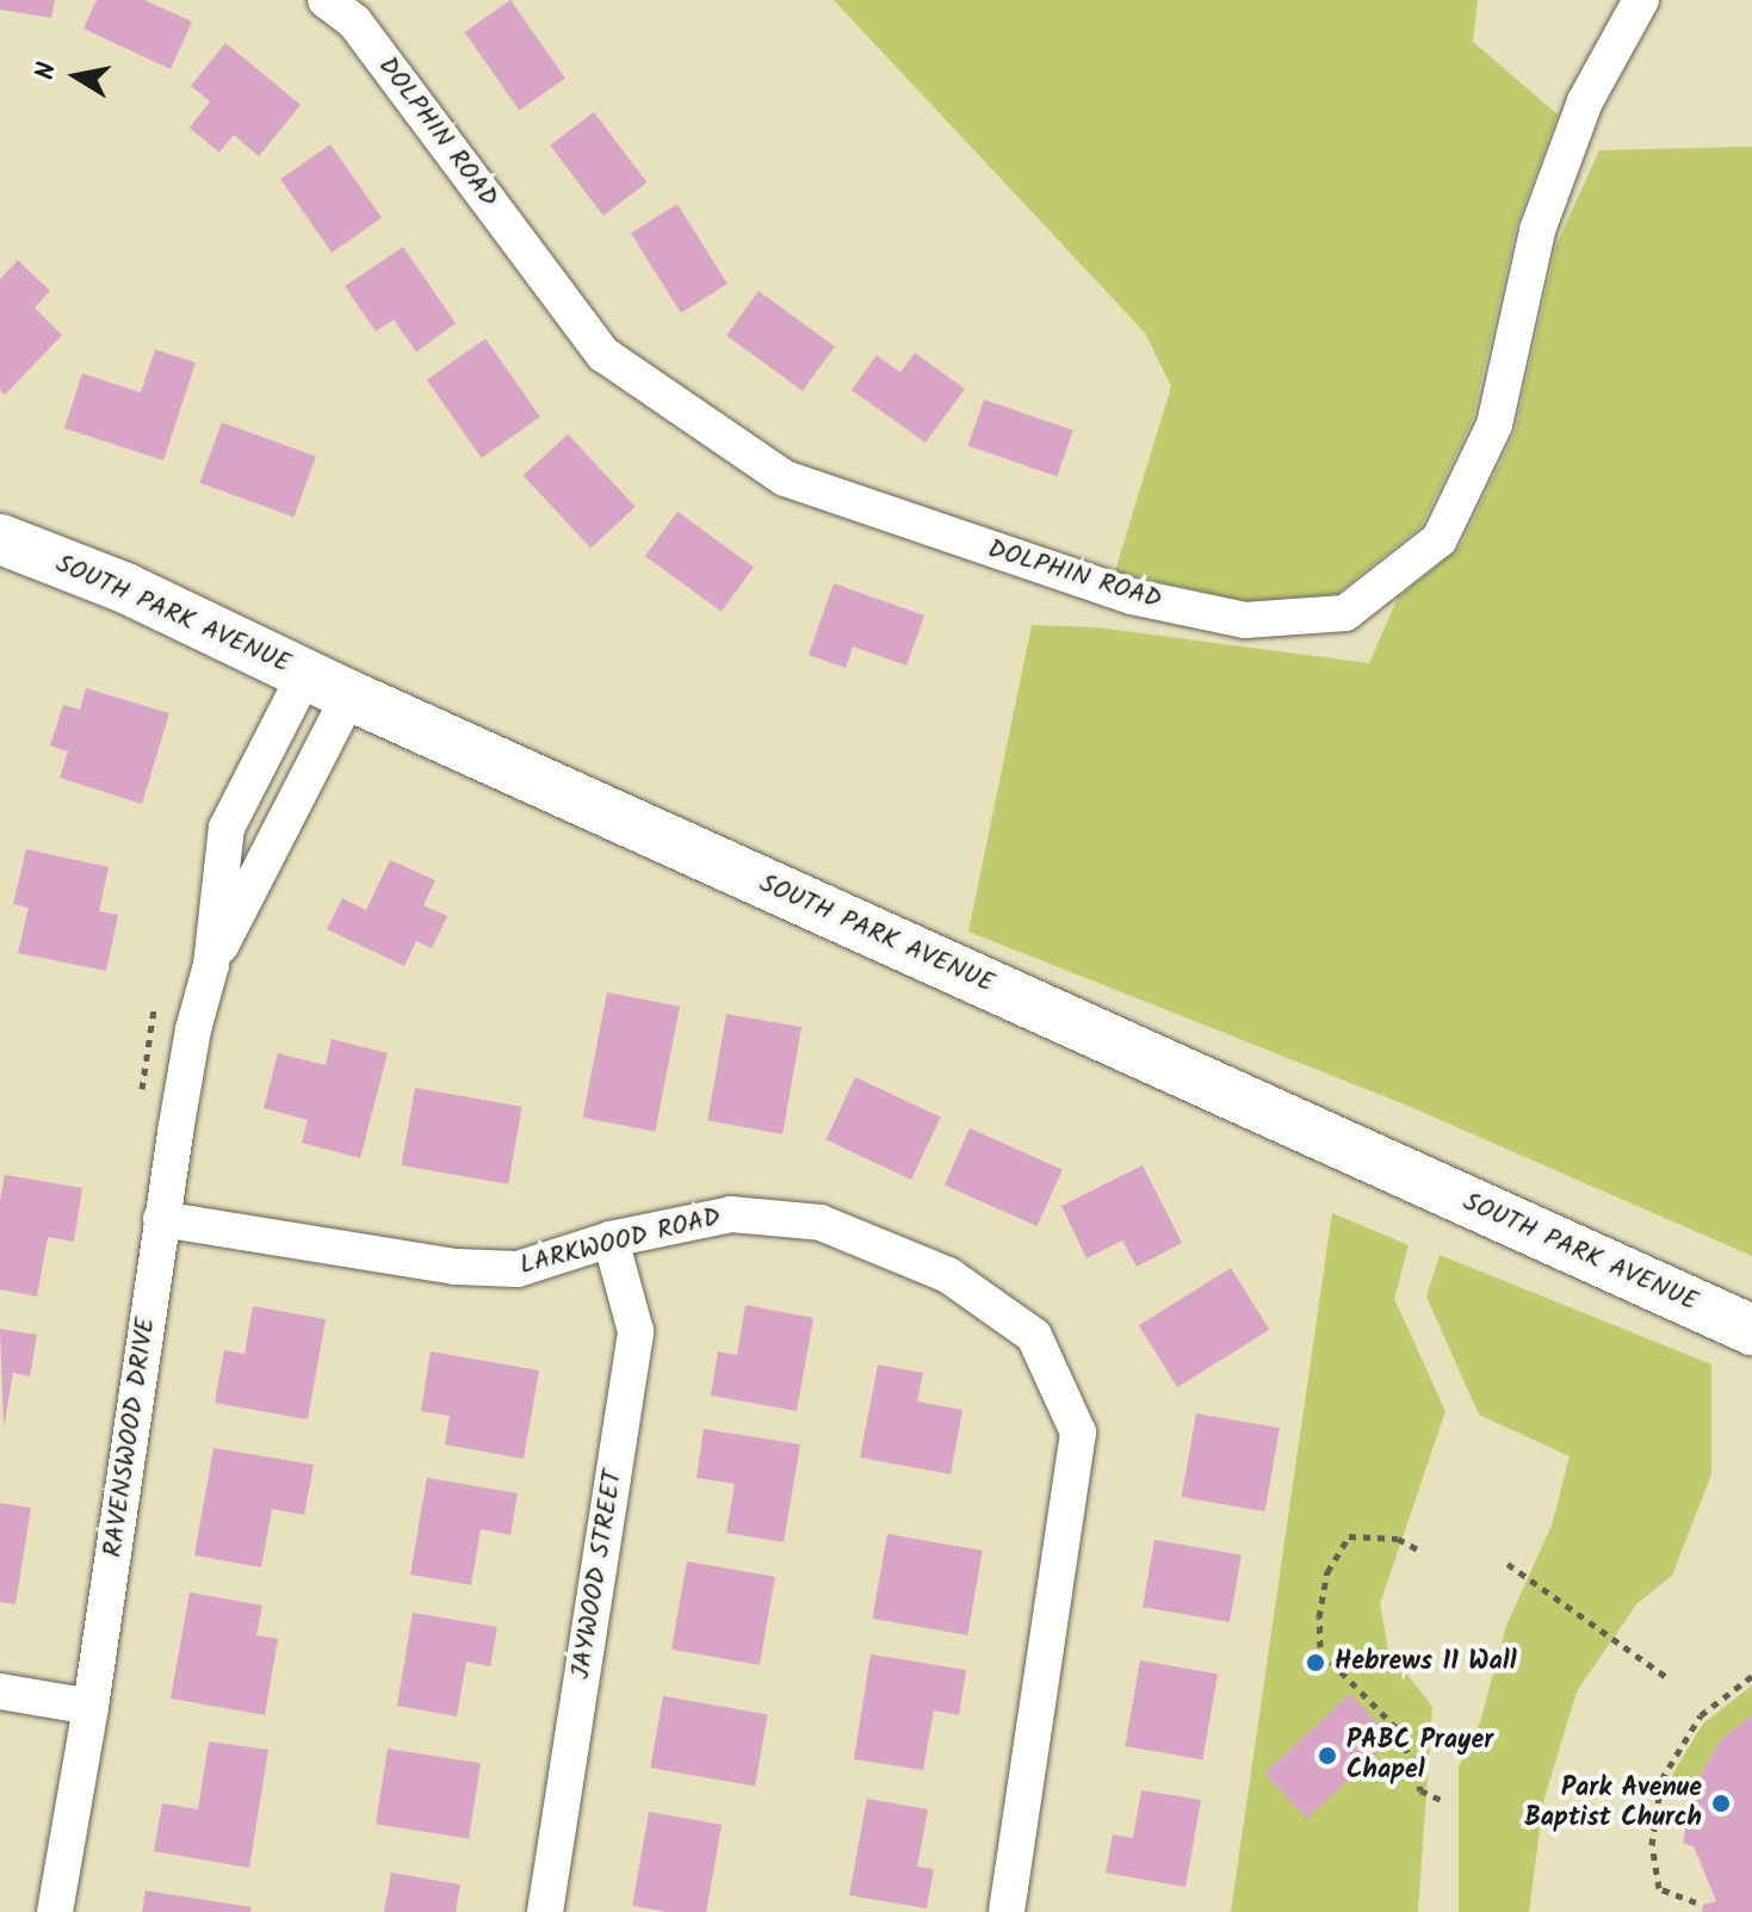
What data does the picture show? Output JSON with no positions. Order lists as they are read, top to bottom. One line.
{"streets":{"street":["DOLPHIN ROAD","SOUTH PARK AVENUE","LARKWOOD ROAD","RAVENSWOOD DRIVE","JAYWOOD STREET"]},"crossings":[["SOUTH PARK AVENUE","RAVENSWOOD DRIVE"],["LARKWOOD ROAD","RAVENSWOOD DRIVE"],["LARKWOOD ROAD","JAYWOOD STREET"]],"places":["Hebrews 11 Wall","PABC Prayer Chapel","Park Avenue Baptist Church"],"north":"left"}
